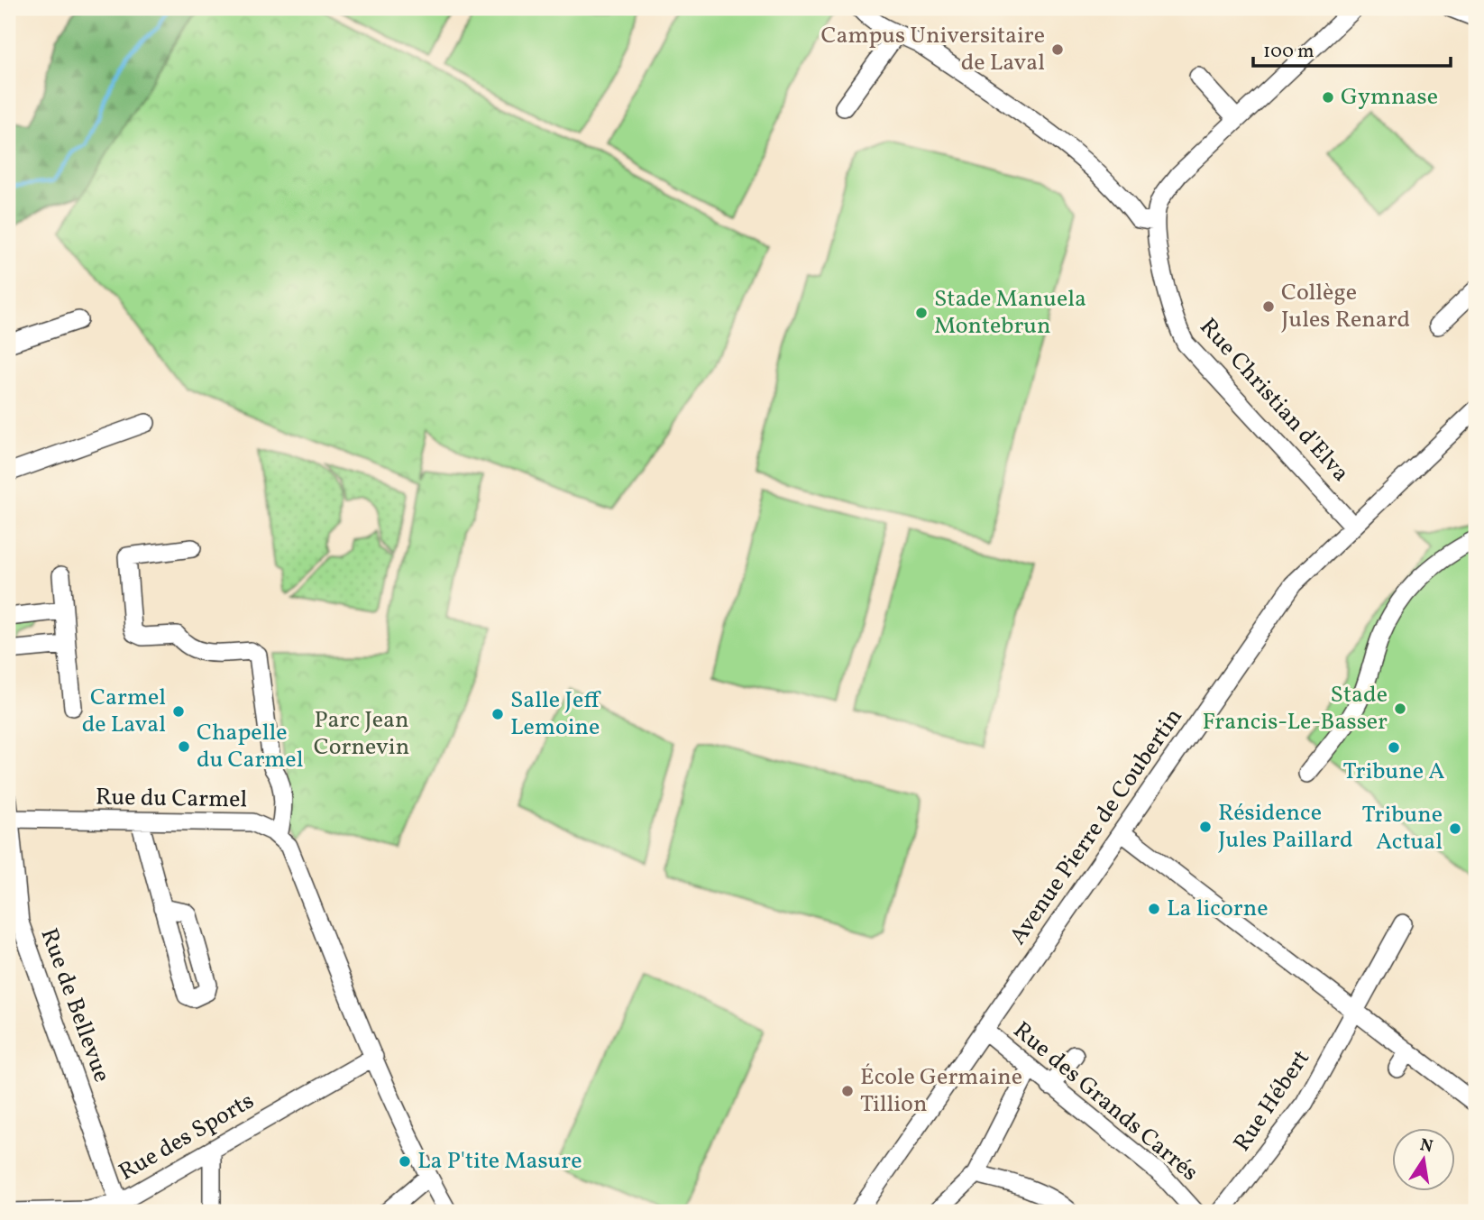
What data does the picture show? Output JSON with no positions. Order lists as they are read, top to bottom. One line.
{"streets":{"street":["Rue Christian d'Elva","Rue du Carmel","Avenue Pierre de Coubertin","Rue de Bellevue","Rue Hébert","Rue des Grands Carrés","Rue des Sports"]},"crossings":[["Rue Christian d'Elva","Avenue Pierre de Coubertin"],["Rue du Carmel","Rue de Bellevue"],["Rue du Carmel","Rue des Sports"],["Avenue Pierre de Coubertin","Rue des Grands Carrés"],["Rue de Bellevue","Rue des Sports"]],"parks":["Parc Jean Cornevin"],"places":["Campus Universitaire de Laval","Gymnase","Collège Jules Renard","Stade Manuela Montebrun","Stade Francis-Le-Basser","Carmel de Laval","Salle Jeff Lemoine","Chapelle du Carmel","Tribune A","Résidence Jules Paillard","Tribune Actual","La licorne","École Germaine Tillion","La P'tite Masure"],"scale_bar":"100 m","north":"top"}
